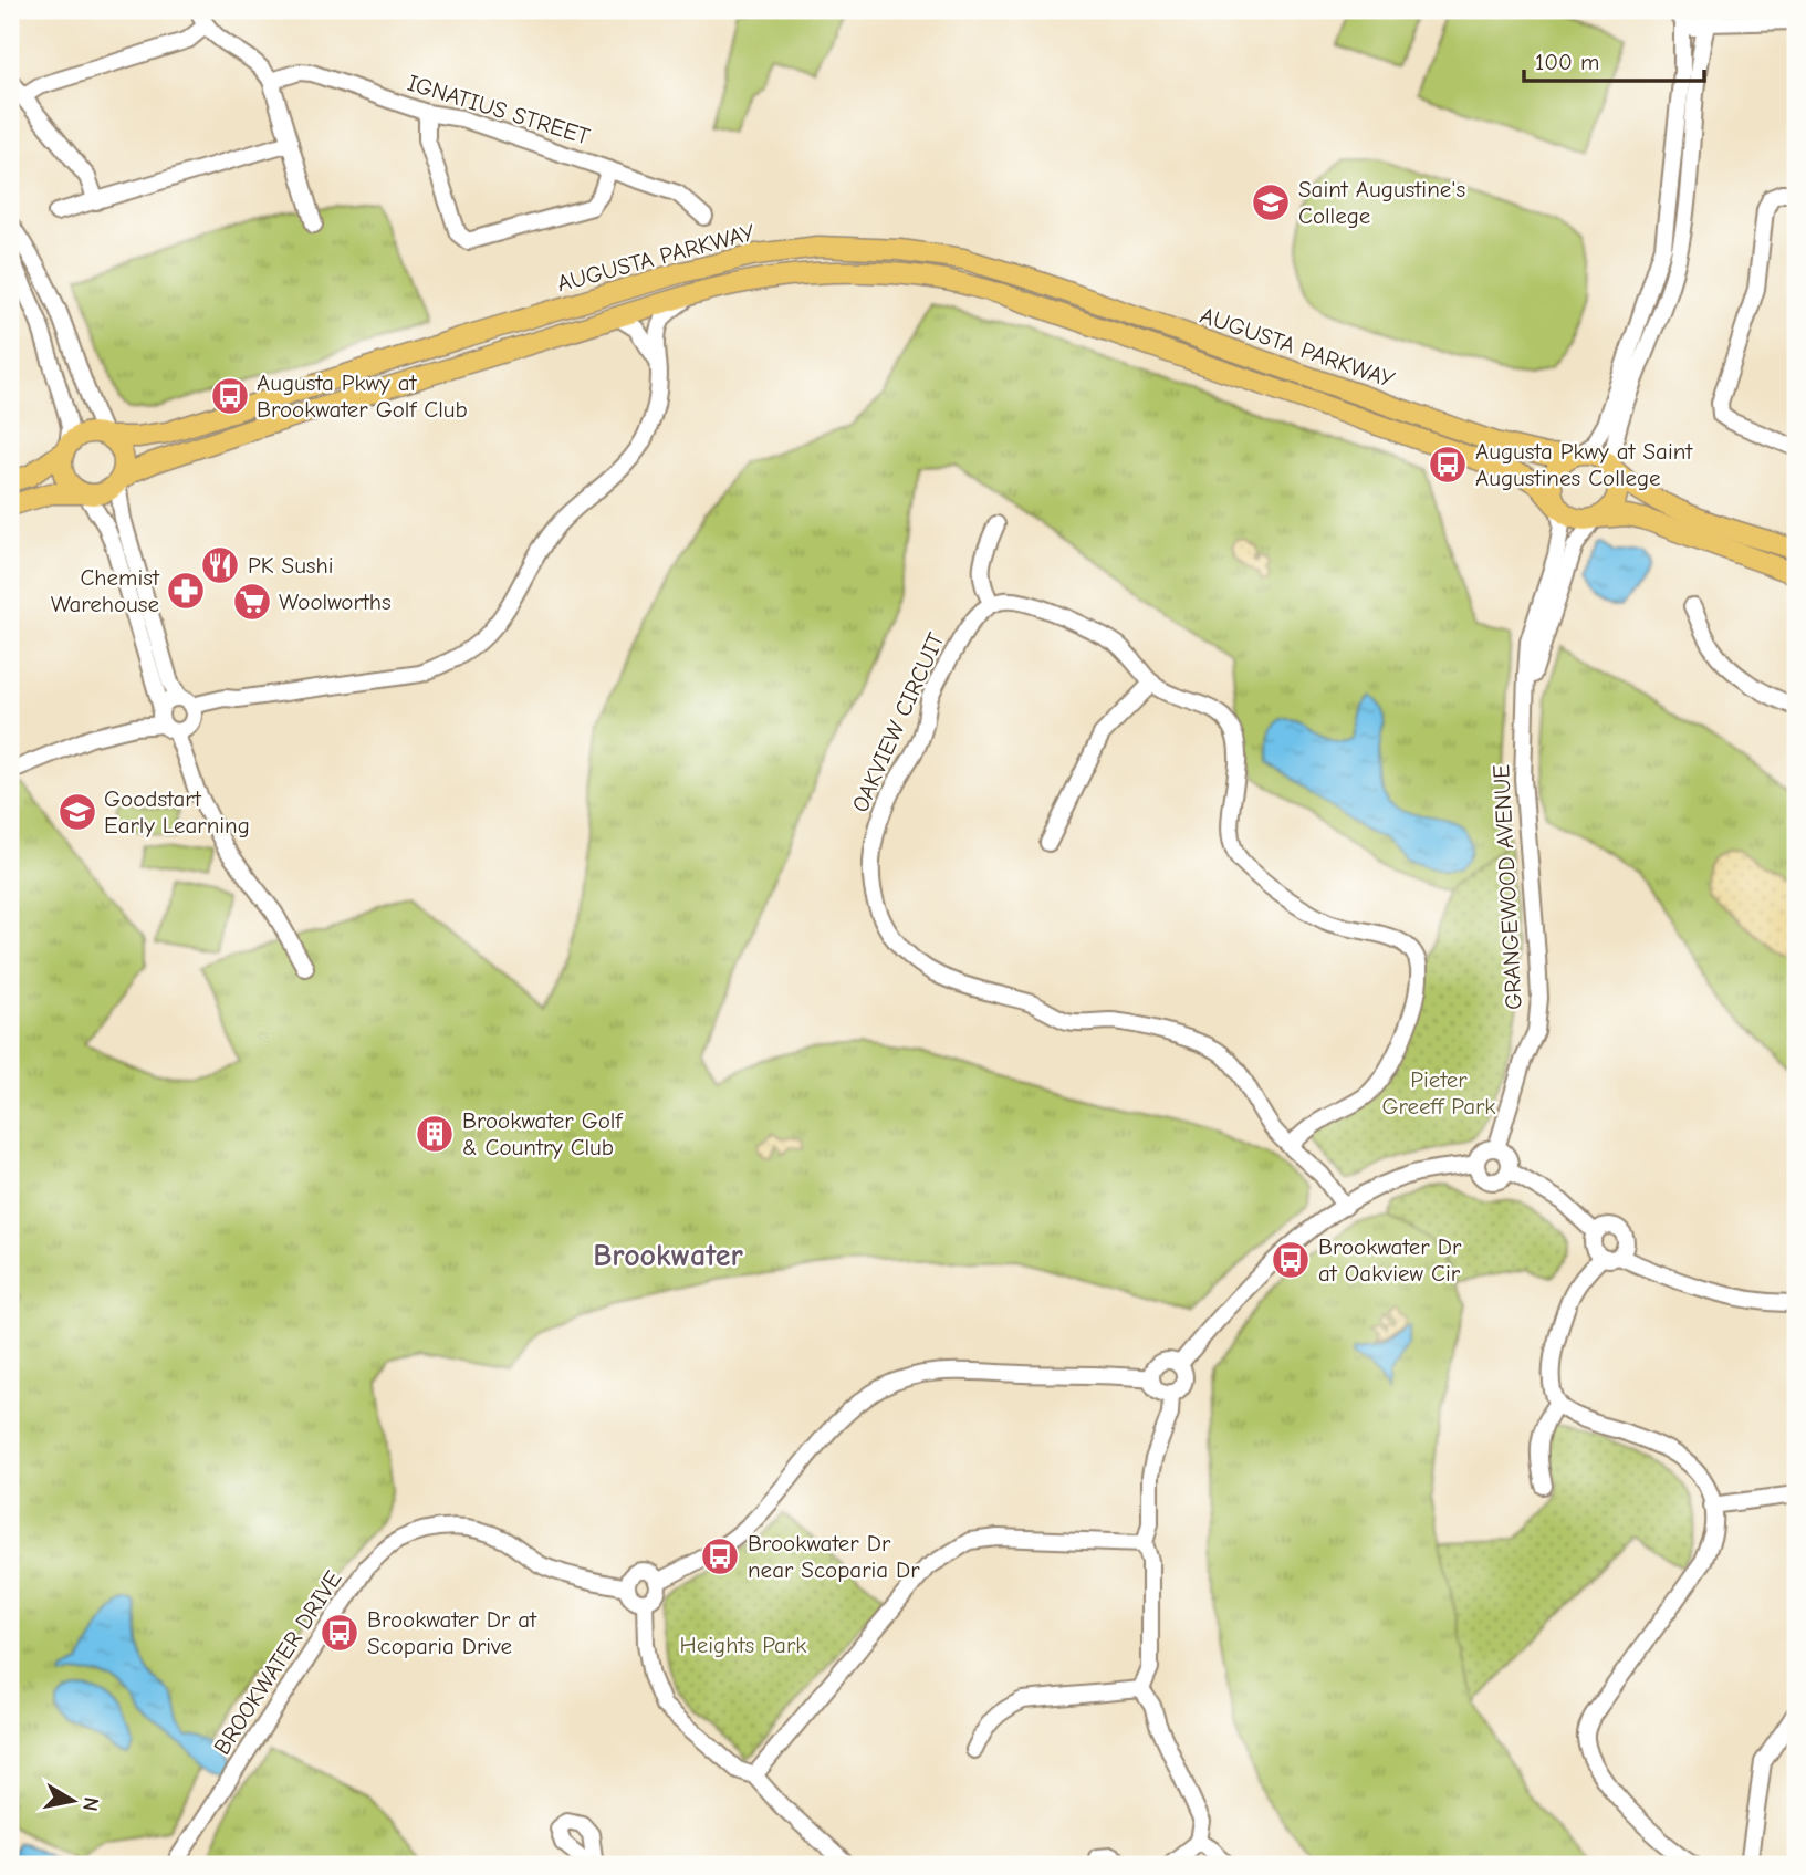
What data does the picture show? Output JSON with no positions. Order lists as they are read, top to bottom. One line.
{"streets":{"main road":["AUGUSTA PARKWAY"],"street":["IGNATIUS STREET","OAKVIEW CIRCUIT","GRANGEWOOD AVENUE","BROOKWATER DRIVE"]},"crossings":[["AUGUSTA PARKWAY","GRANGEWOOD AVENUE"]],"districts":["Brookwater"],"parks":["Pieter Greeff Park","Heights Park"],"places":{"school or university":["Saint Augustine's College","Goodstart Early Learning"],"bus stop":["Augusta Pkwy at Brookwater Golf Club","Augusta Pkwy at Saint Augustines College","Brookwater Dr at Oakview Cir","Brookwater Dr near Scoparia Dr","Brookwater Dr at Scoparia Drive"],"restaurant":["PK Sushi"],"pharmacy":["Chemist Warehouse"],"supermarket":["Woolworths"],"building":["Brookwater Golf & Country Club"]},"scale_bar":"100 m","north":"right"}
